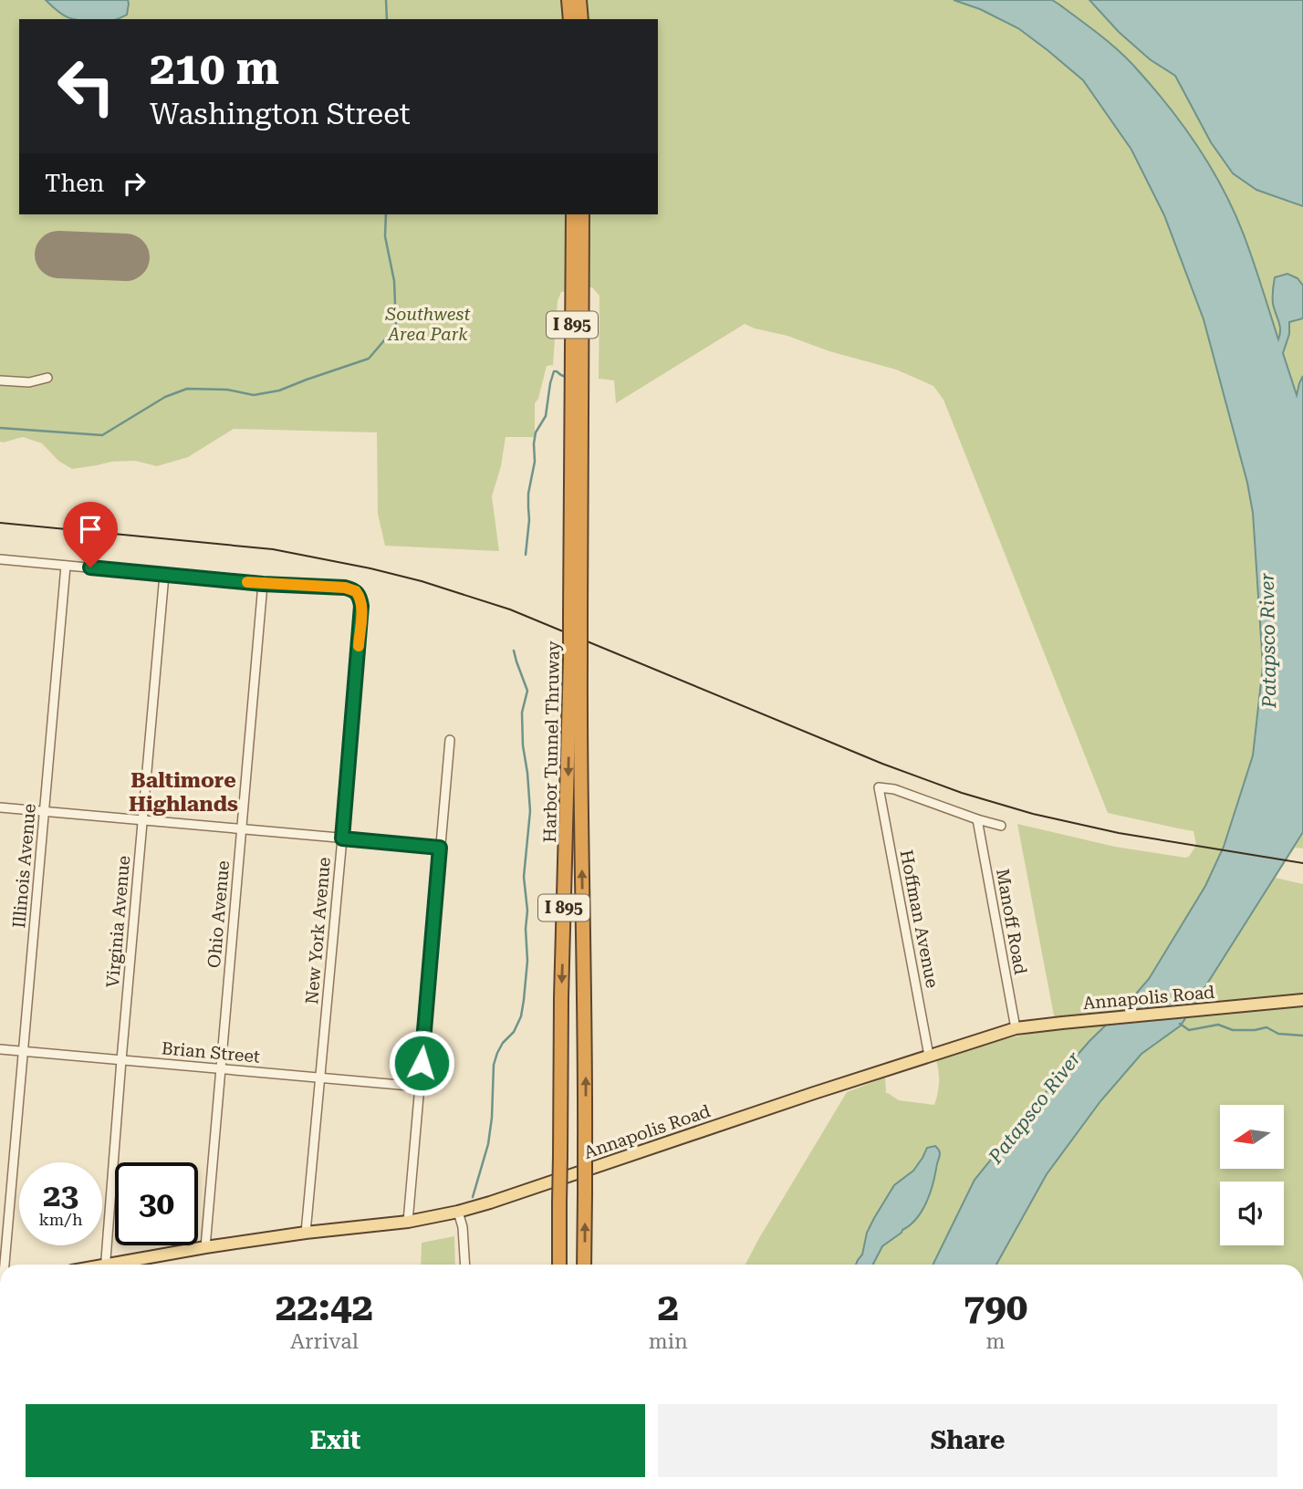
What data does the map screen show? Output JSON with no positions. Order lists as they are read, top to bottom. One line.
{"streets":{"highway":["I 895","Harbor Tunnel Thruway"],"main road":["Annapolis Road"],"street":["Illinois Avenue","Ohio Avenue","Hoffman Avenue","Virginia Avenue","Manoff Road","New York Avenue","Brian Street"]},"crossings":[["Illinois Avenue","Brian Street"],["Ohio Avenue","New York Avenue"],["Ohio Avenue","Annapolis Road"],["Ohio Avenue","Brian Street"],["Hoffman Avenue","Manoff Road"],["Hoffman Avenue","Annapolis Road"],["Virginia Avenue","Brian Street"],["Manoff Road","Annapolis Road"],["New York Avenue","Annapolis Road"],["New York Avenue","Brian Street"]],"districts":["Baltimore Highlands"],"water":["Patapsco River"],"parks":["Southwest Area Park"],"north":"left","page":{"turn":["210 m","Washington Street"],"then":"Then","speed":"23 km/h","limit":"30","eta":["22:42","Arrival","2","min","790","m"],"buttons":["Exit","Share"]}}
